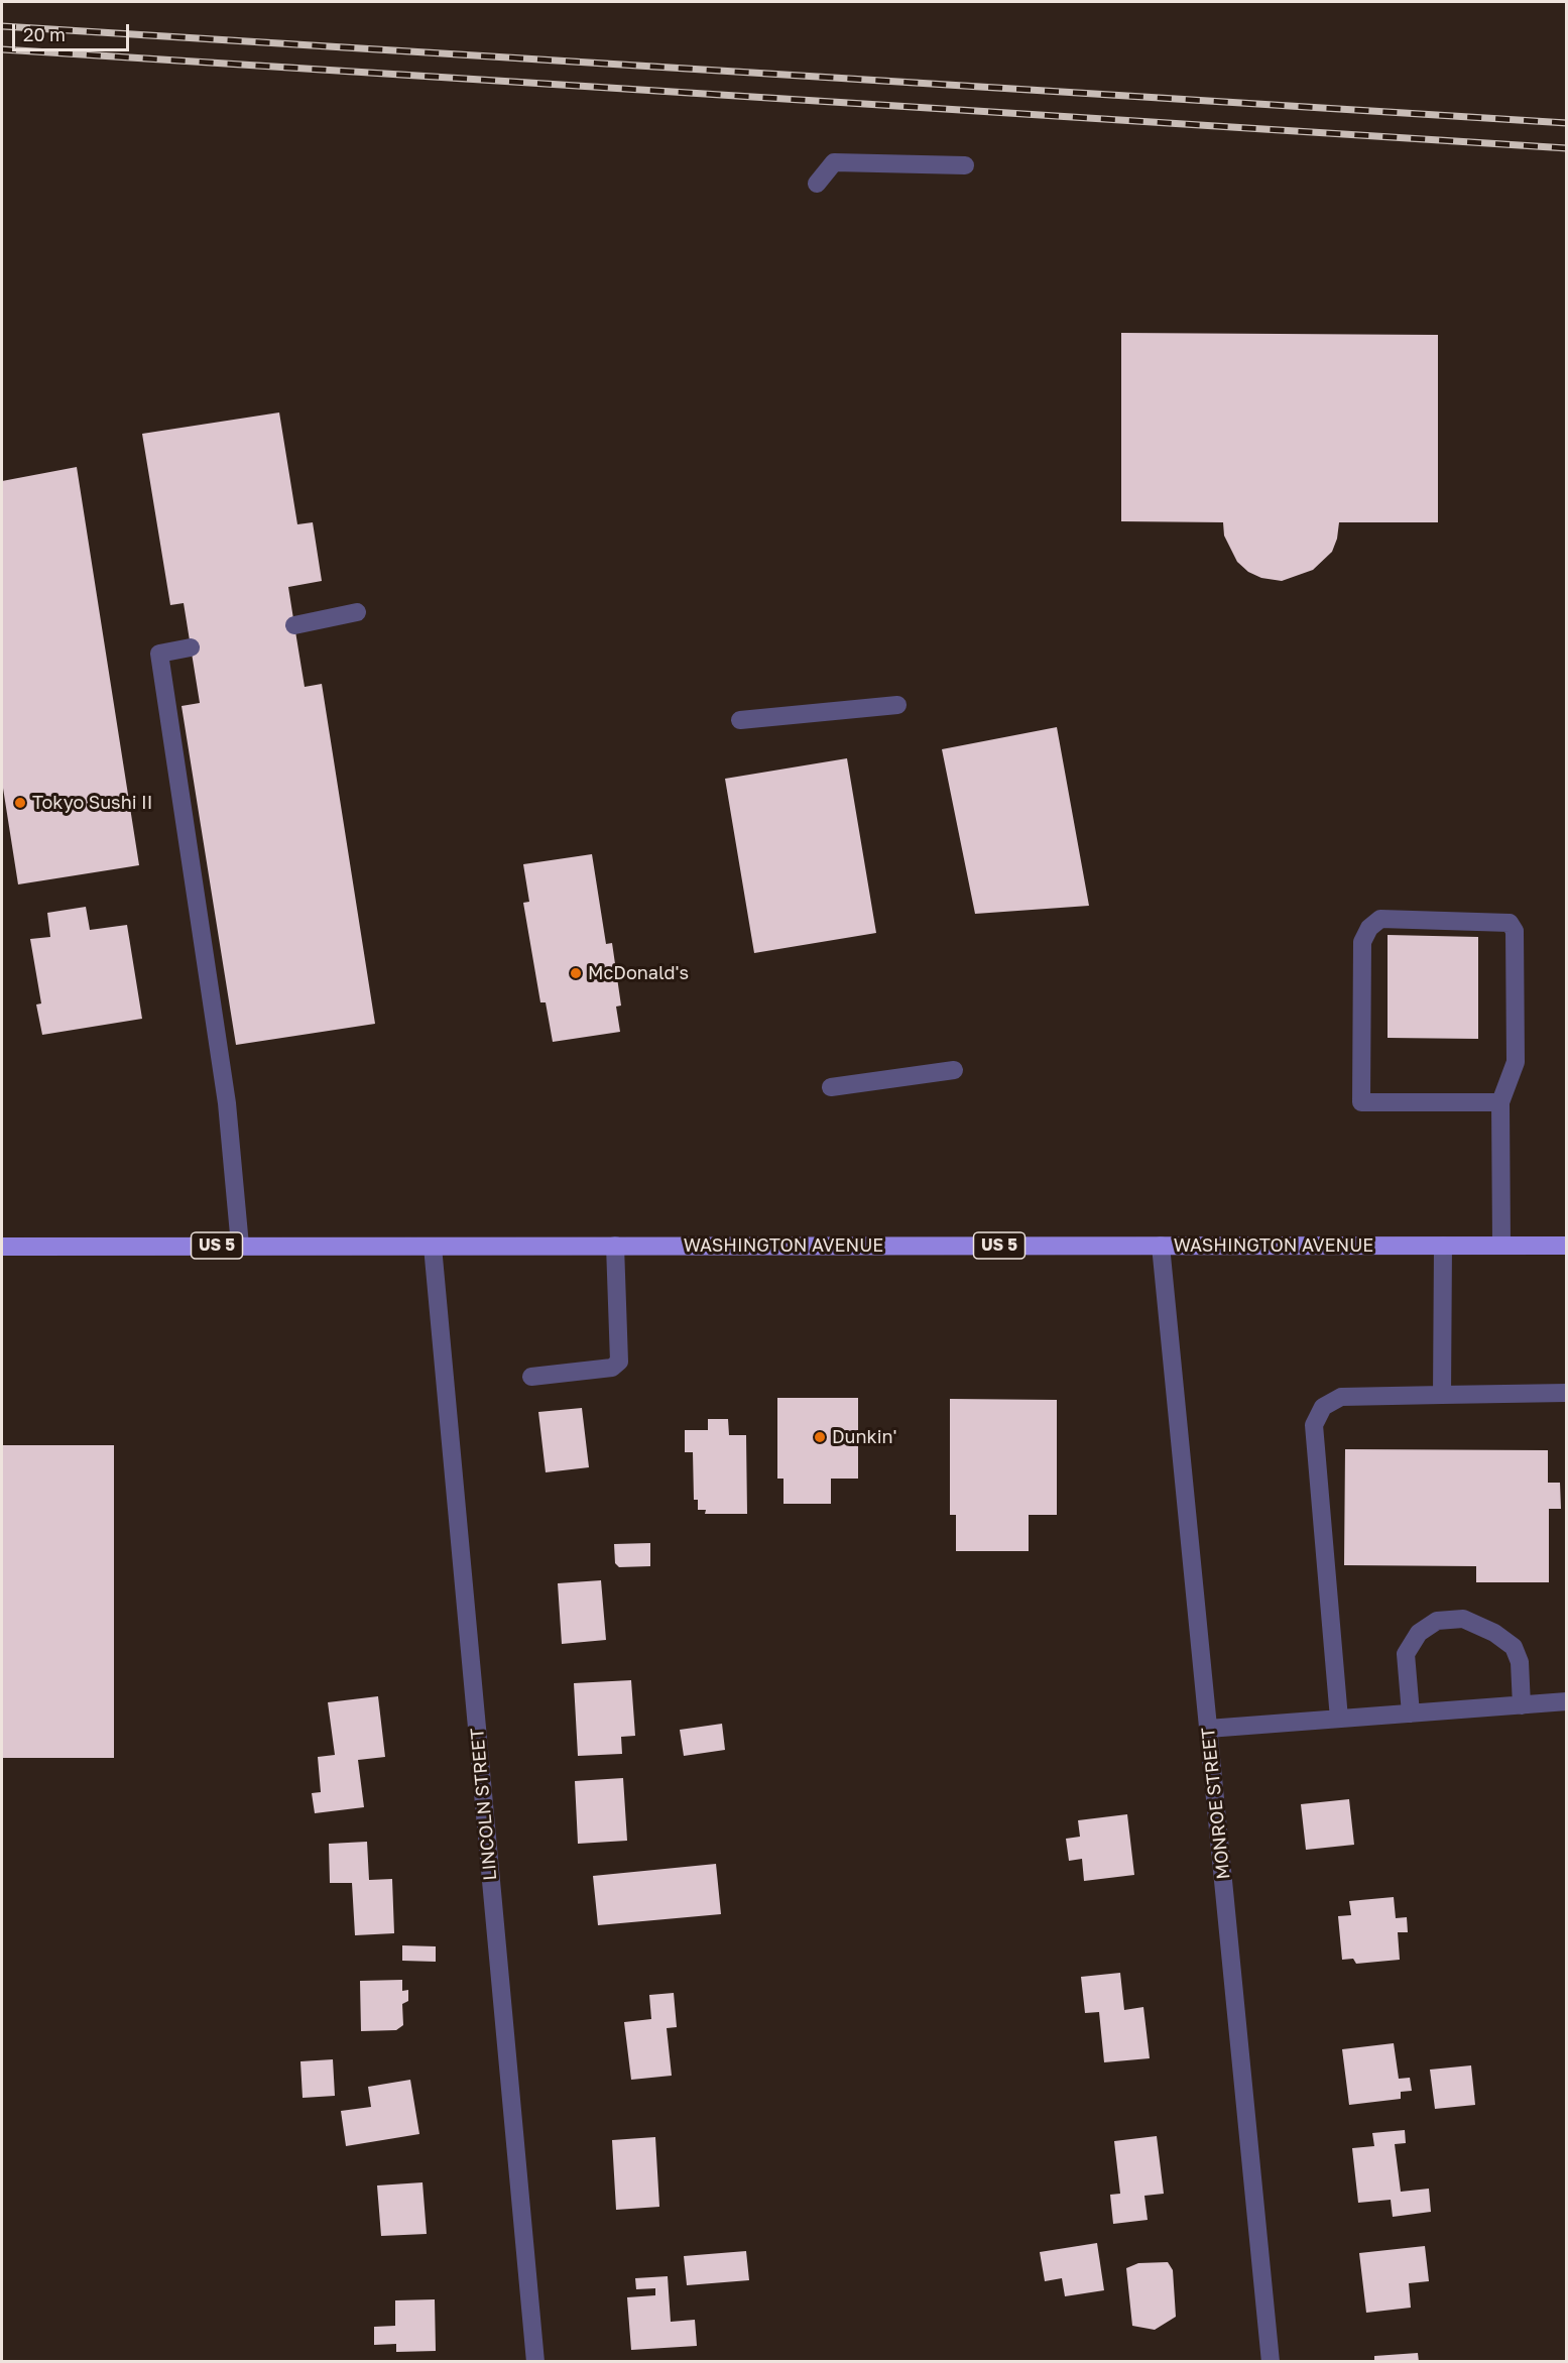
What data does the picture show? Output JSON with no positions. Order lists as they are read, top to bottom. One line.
{"streets":{"main road":["US 5","WASHINGTON AVENUE"],"street":["MONROE STREET","LINCOLN STREET"]},"crossings":[["WASHINGTON AVENUE","MONROE STREET"],["WASHINGTON AVENUE","LINCOLN STREET"]],"places":["Tokyo Sushi II","McDonald's","Dunkin'"],"scale_bar":"20 m"}
